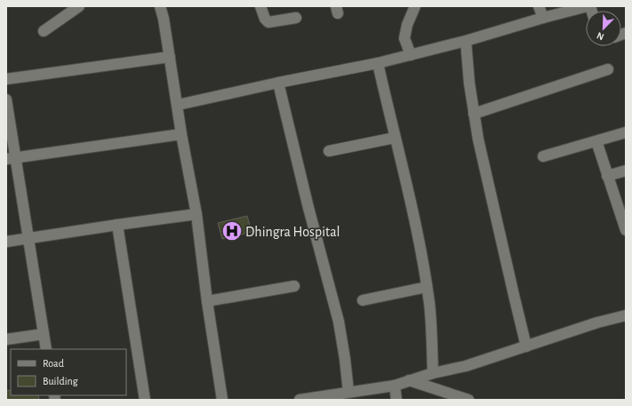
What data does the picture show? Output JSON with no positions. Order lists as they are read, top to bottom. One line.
{"places":{"hospital":["Dhingra Hospital"]},"legend":["Road","Building"],"north":"bottom left"}
